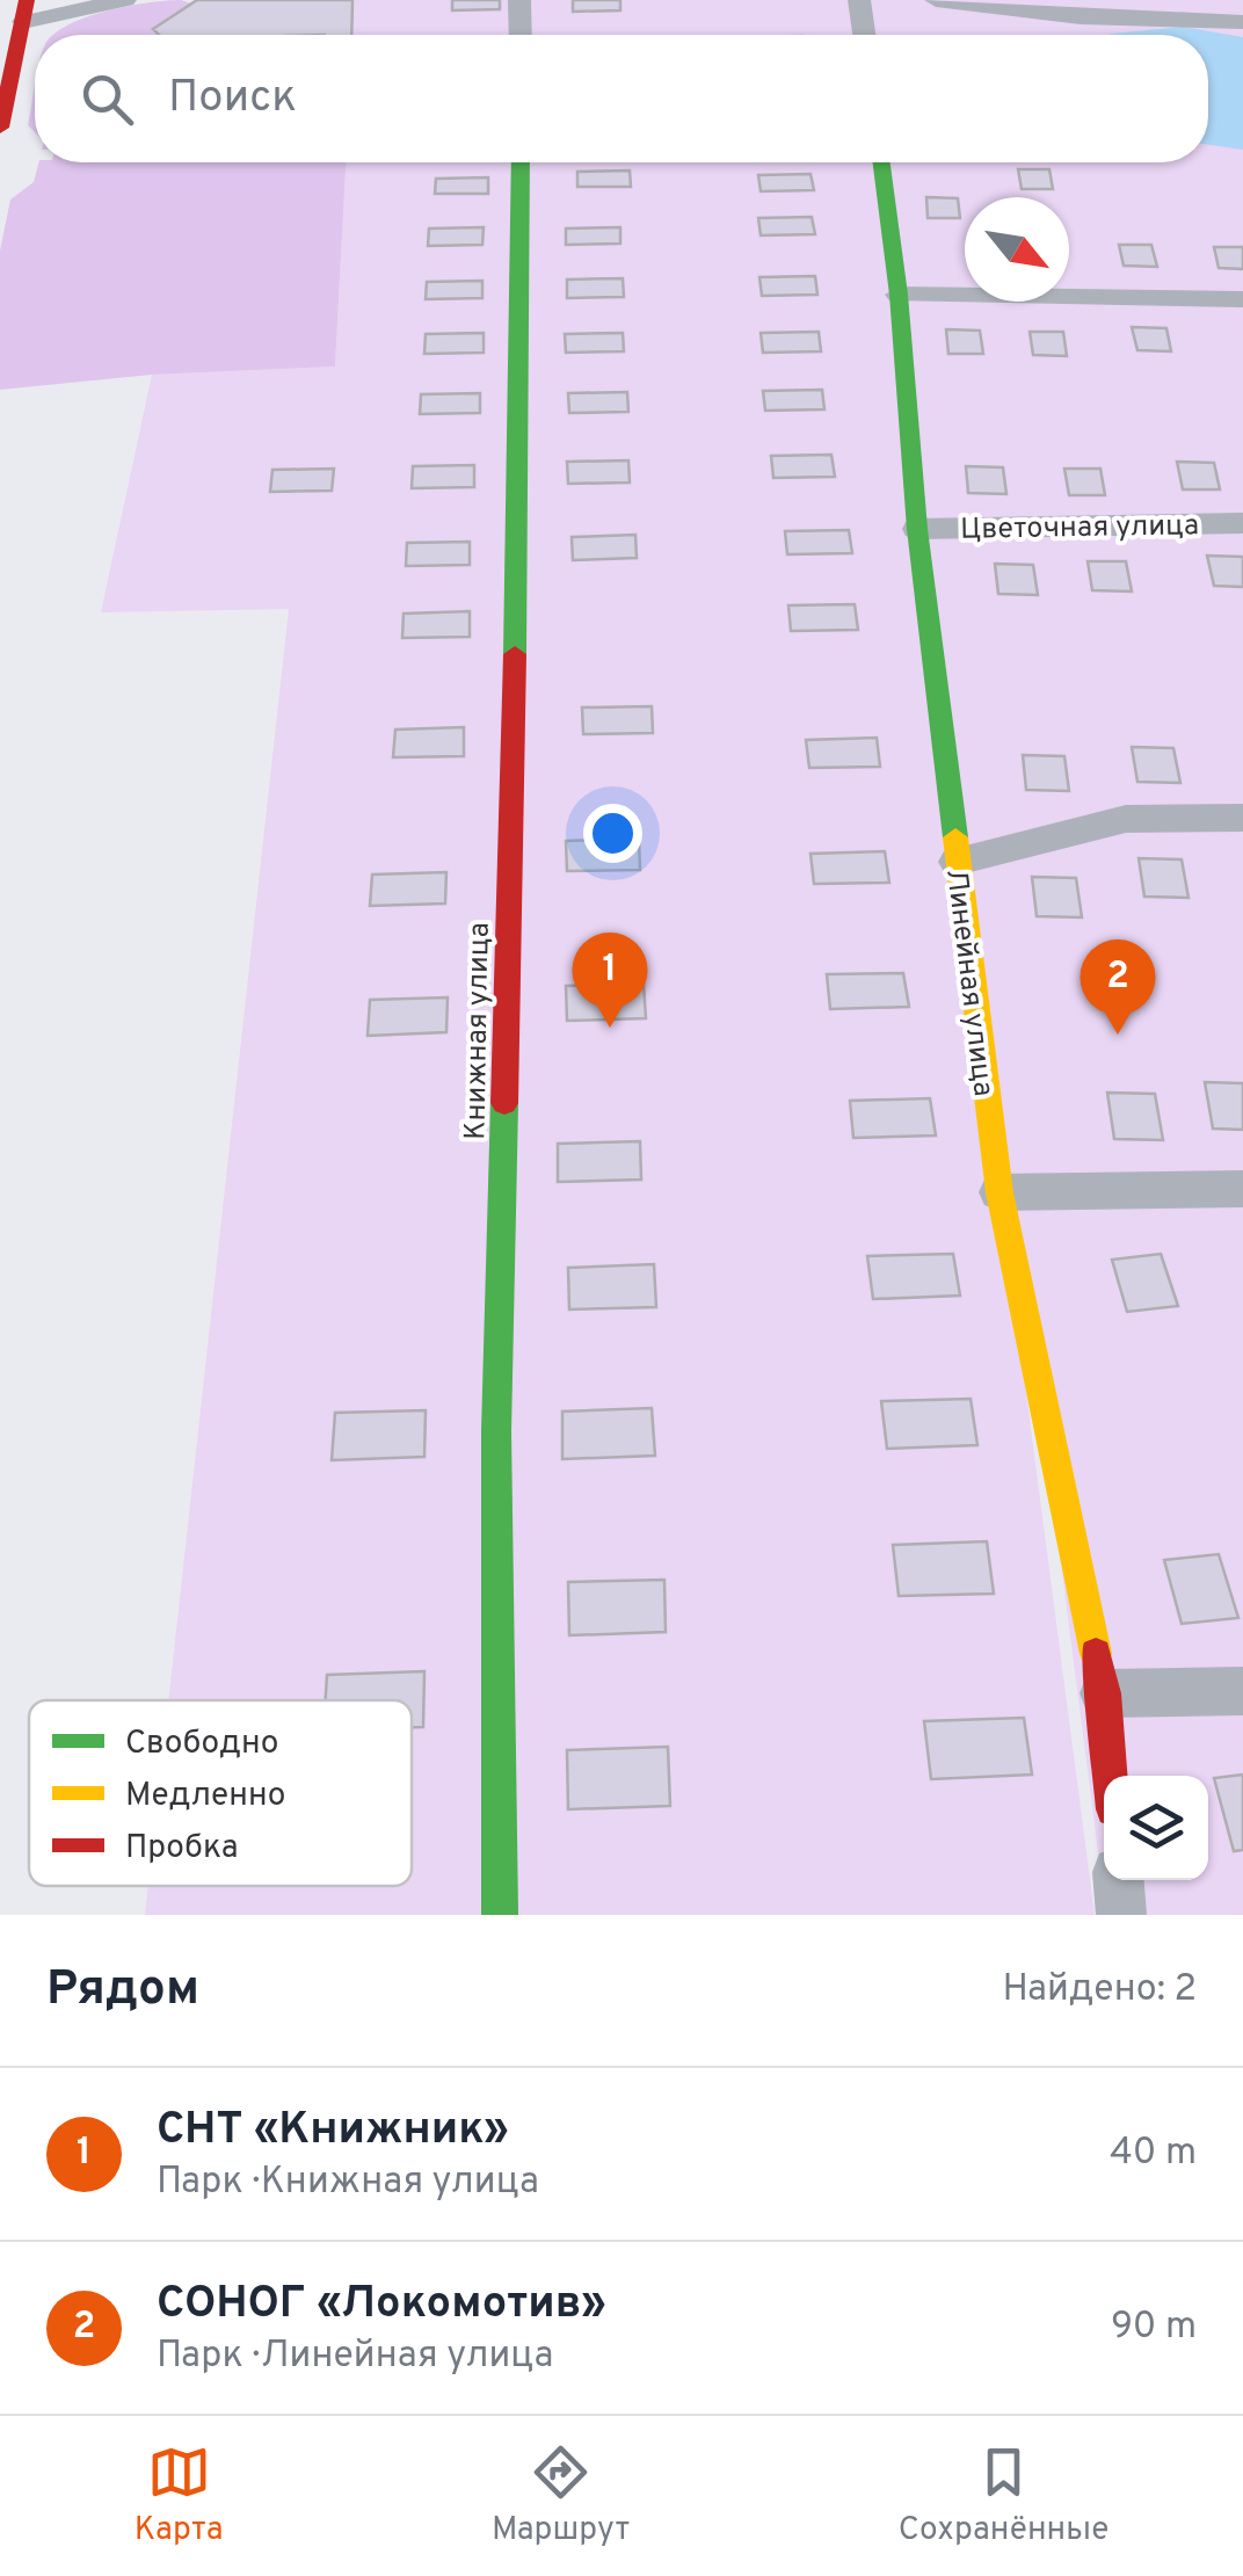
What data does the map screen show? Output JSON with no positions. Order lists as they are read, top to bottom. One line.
{"streets":{"main road":["Линейная улица","Книжная улица"],"street":["Цветочная улица"]},"crossings":[["Цветочная улица","Линейная улица"]],"legend":["Свободно","Медленно","Пробка"],"north":"bottom right","page":{"search":"Поиск","pins":["1","2"],"heading":["Рядом","Найдено: 2"],"list":[{"mark":"1","name":"СНТ «Книжник»","note":"Парк · Книжная улица","value":"40 m"},{"mark":"2","name":"СОНОГ «Локомотив»","note":"Парк · Линейная улица","value":"90 m"}],"nav":["Карта","Маршрут","Сохранённые"]}}
